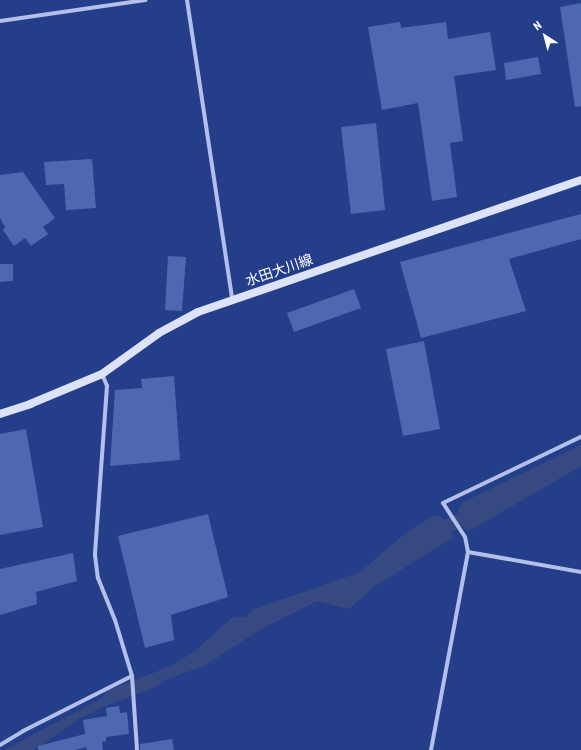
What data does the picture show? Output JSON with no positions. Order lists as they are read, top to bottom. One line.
{"streets":{"main road":["水田大川線"]},"north":"top left"}
